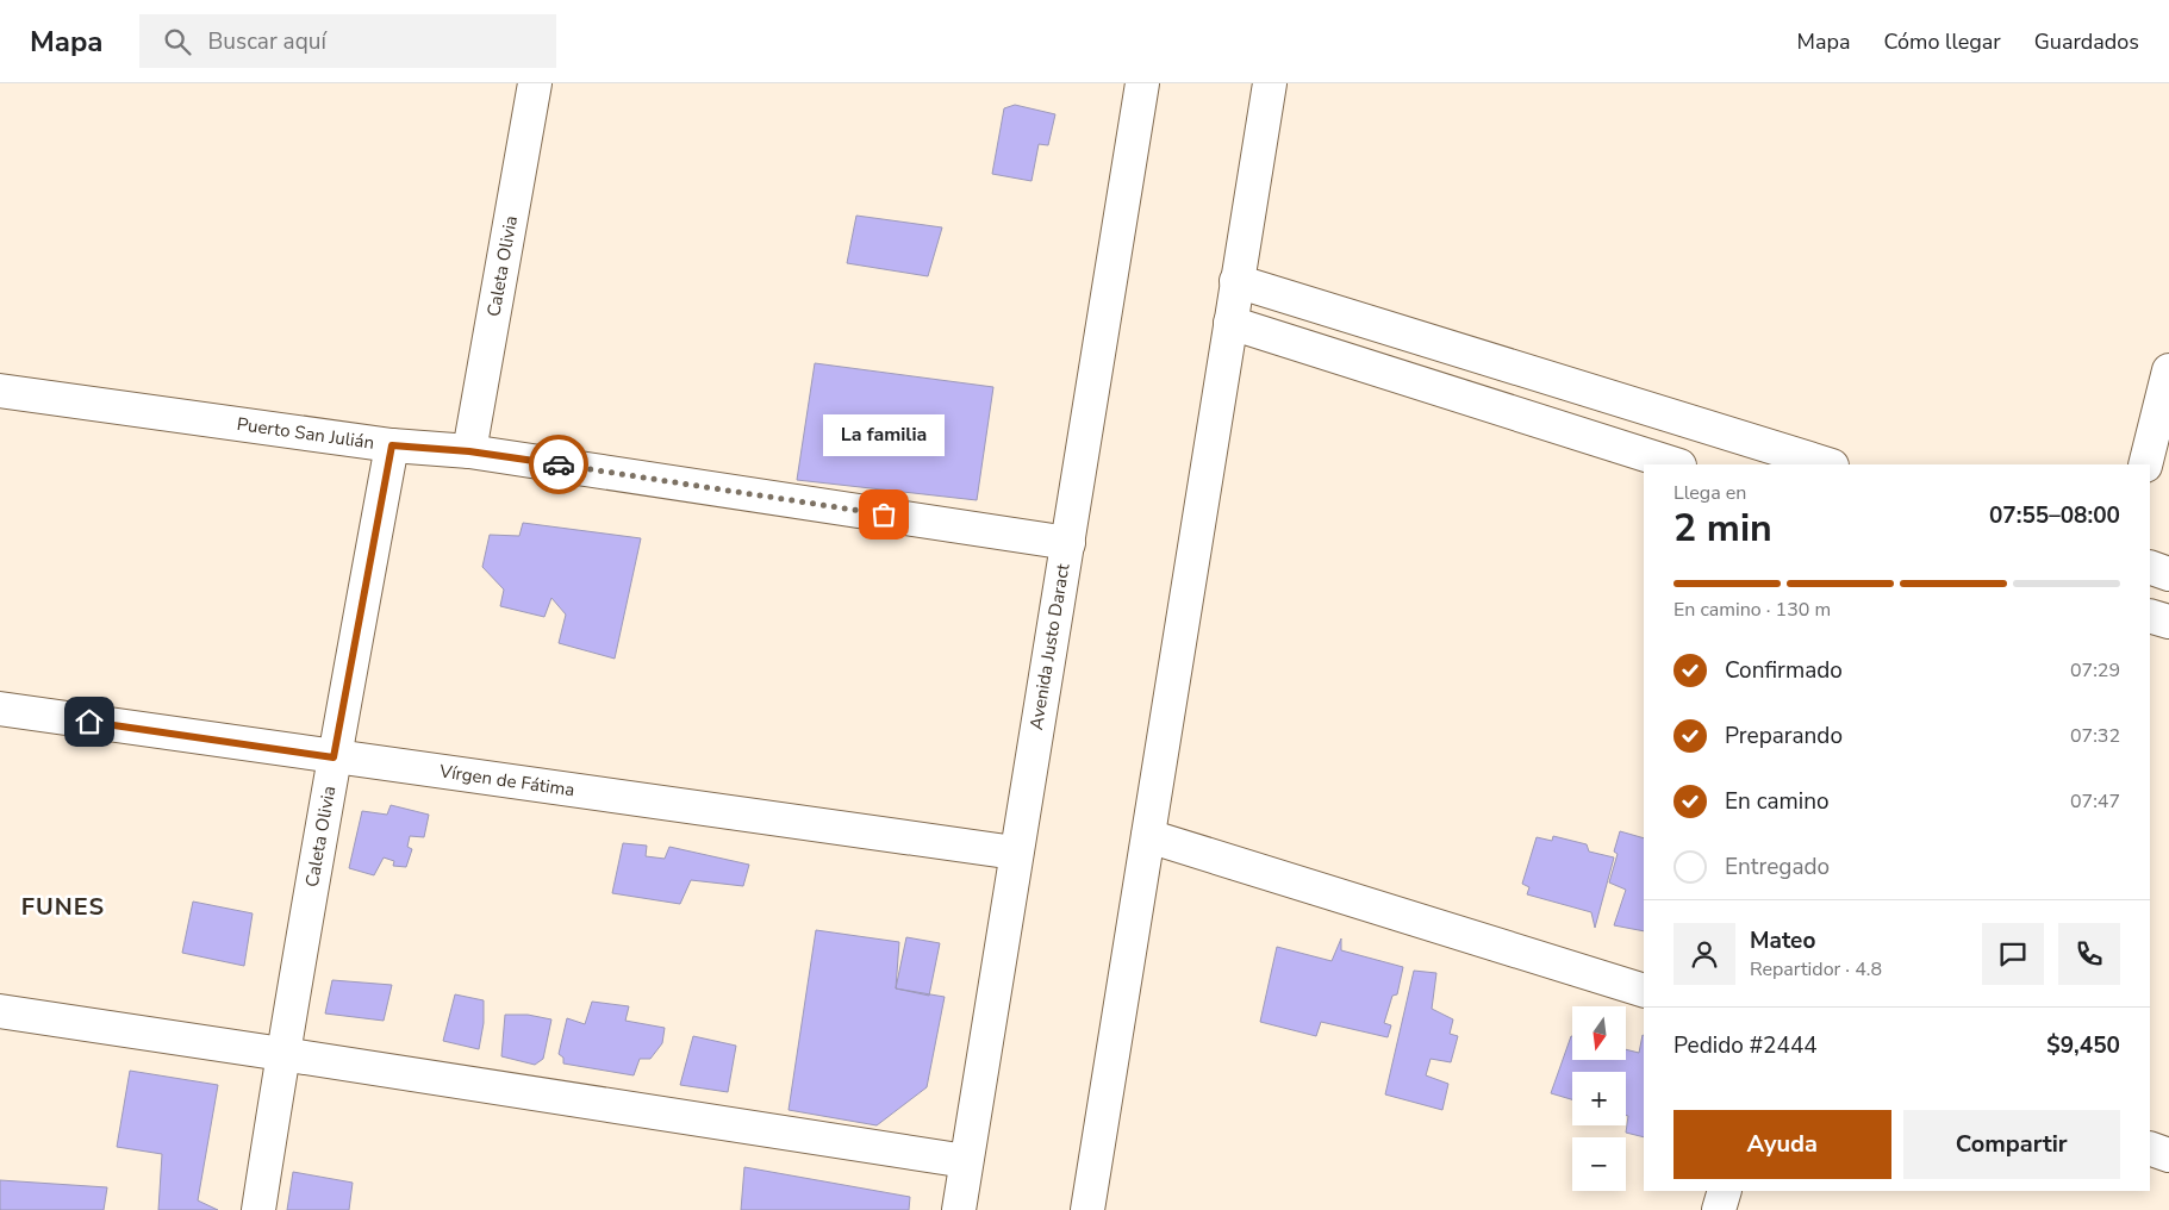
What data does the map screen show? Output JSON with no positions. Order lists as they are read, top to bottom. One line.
{"streets":{"street":["Caleta Olivia","Puerto San Julián","Avenida Justo Daract","Vírgen de Fátima"]},"crossings":[["Caleta Olivia","Puerto San Julián"],["Caleta Olivia","Vírgen de Fátima"],["Puerto San Julián","Avenida Justo Daract"],["Avenida Justo Daract","Vírgen de Fátima"]],"districts":["FUNES"],"places":["La familia"],"north":"bottom","page":{"header":"Mapa","search":"Buscar aquí","nav":["Mapa","Cómo llegar","Guardados"],"bubble":"La familia","heading":["2 min","Llega en","07:55–08:00"],"panel":["Mateo","Repartidor · 4.8","Pedido #2444","$9,450"],"bar":"En camino · 130 m","list":[["Confirmado","07:29"],["Preparando","07:32"],["En camino","07:47"],"Entregado"],"map_buttons":["+","−"],"buttons":["Ayuda","Compartir"]}}
